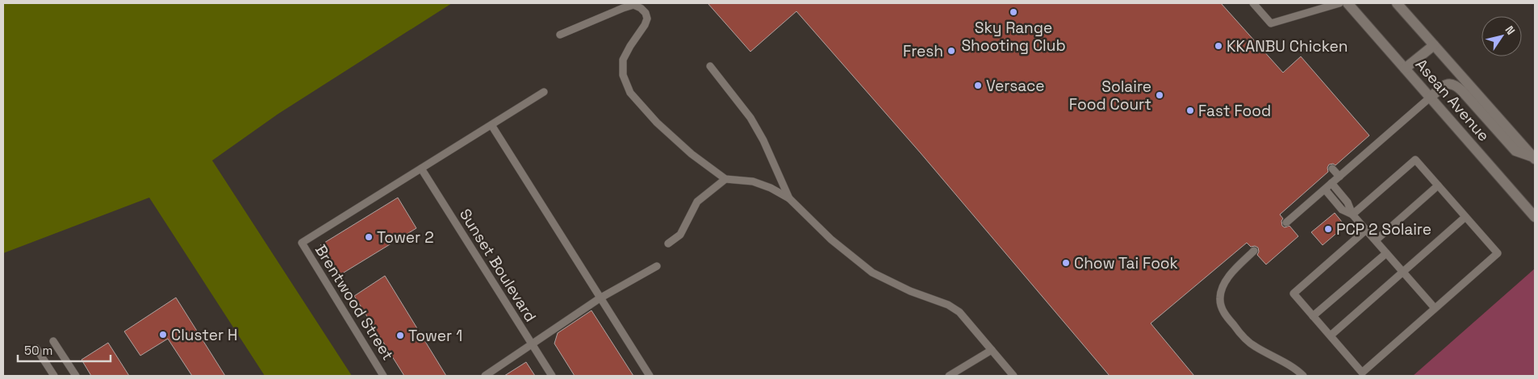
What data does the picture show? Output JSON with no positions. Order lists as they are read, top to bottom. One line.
{"streets":{"street":["Asean Avenue"],"lane":["Sunset Boulevard","Brentwood Street"]},"crossings":[["Sunset Boulevard","Brentwood Street"]],"places":["Sky Range Shooting Club","KKANBU Chicken","Fresh","Versace","Solaire Food Court","Fast Food","PCP 2 Solaire","Tower 2","Chow Tai Fook","Cluster H","Tower 1"],"scale_bar":"50 m","north":"top right"}
